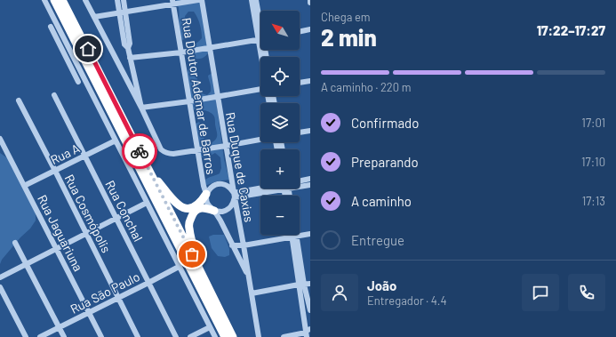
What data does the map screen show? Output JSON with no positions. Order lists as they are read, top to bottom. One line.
{"streets":{"street":["Rua Doutor Ademar de Barros","Rua A","Rua Duque de Caxias","Rua Conchal","Rua Cosmópolis","Rua Jaguariuna","Rua São Paulo"]},"crossings":[["Rua Doutor Ademar de Barros","Rua Duque de Caxias"],["Rua A","Rua Conchal"],["Rua A","Rua Cosmópolis"],["Rua A","Rua Jaguariuna"],["Rua Conchal","Rua São Paulo"],["Rua Cosmópolis","Rua São Paulo"],["Rua Jaguariuna","Rua São Paulo"]],"north":"top left","page":{"heading":["2 min","Chega em","17:22–17:27"],"panel":["João","Entregador · 4.4"],"map_buttons":["+","−"],"bar":"A caminho · 220 m","list":[["Confirmado","17:01"],["Preparando","17:10"],["A caminho","17:13"],"Entregue"]}}
